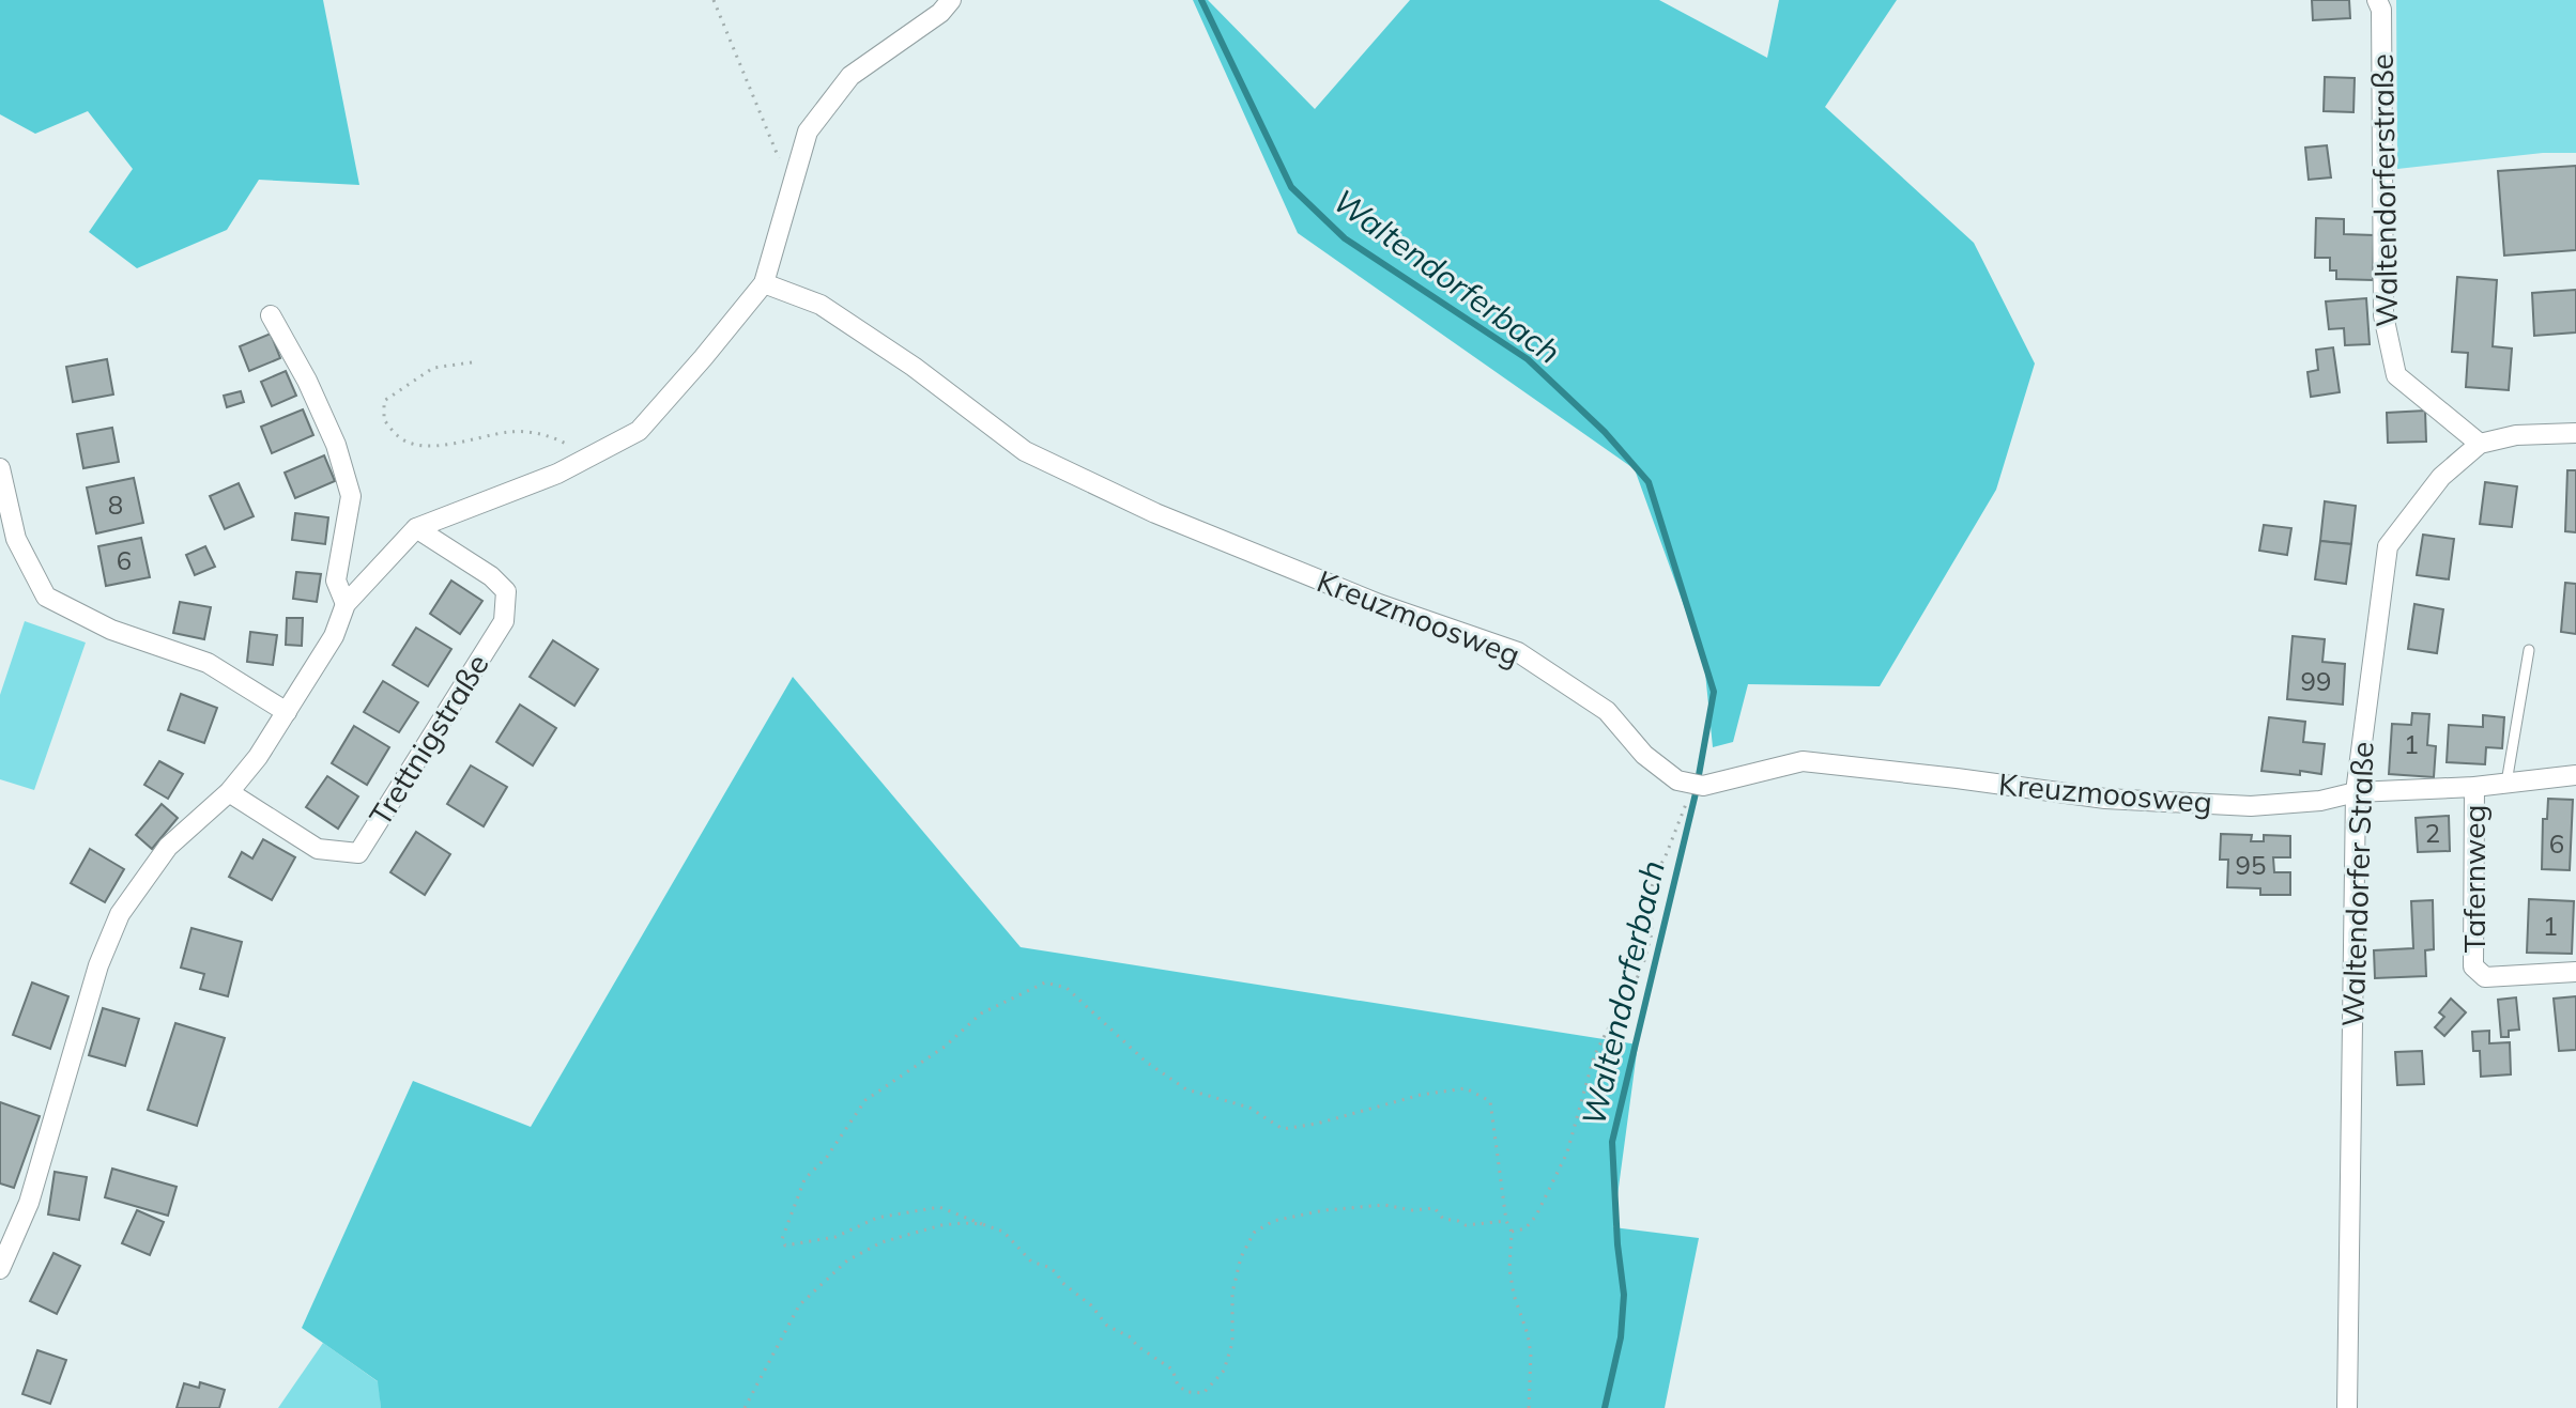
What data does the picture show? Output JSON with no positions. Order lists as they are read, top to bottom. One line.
{"streets":{"street":["Waltendorferstraße","Kreuzmoosweg","Trettnigstraße","Tafernweg","Waltendorfer Straße"]},"crossings":[["Waltendorferstraße","Waltendorfer Straße"],["Kreuzmoosweg","Tafernweg"],["Kreuzmoosweg","Waltendorfer Straße"]],"water":["Waltendorferbach"],"house_numbers":["8","6","99","1","2","6","95","1"]}
